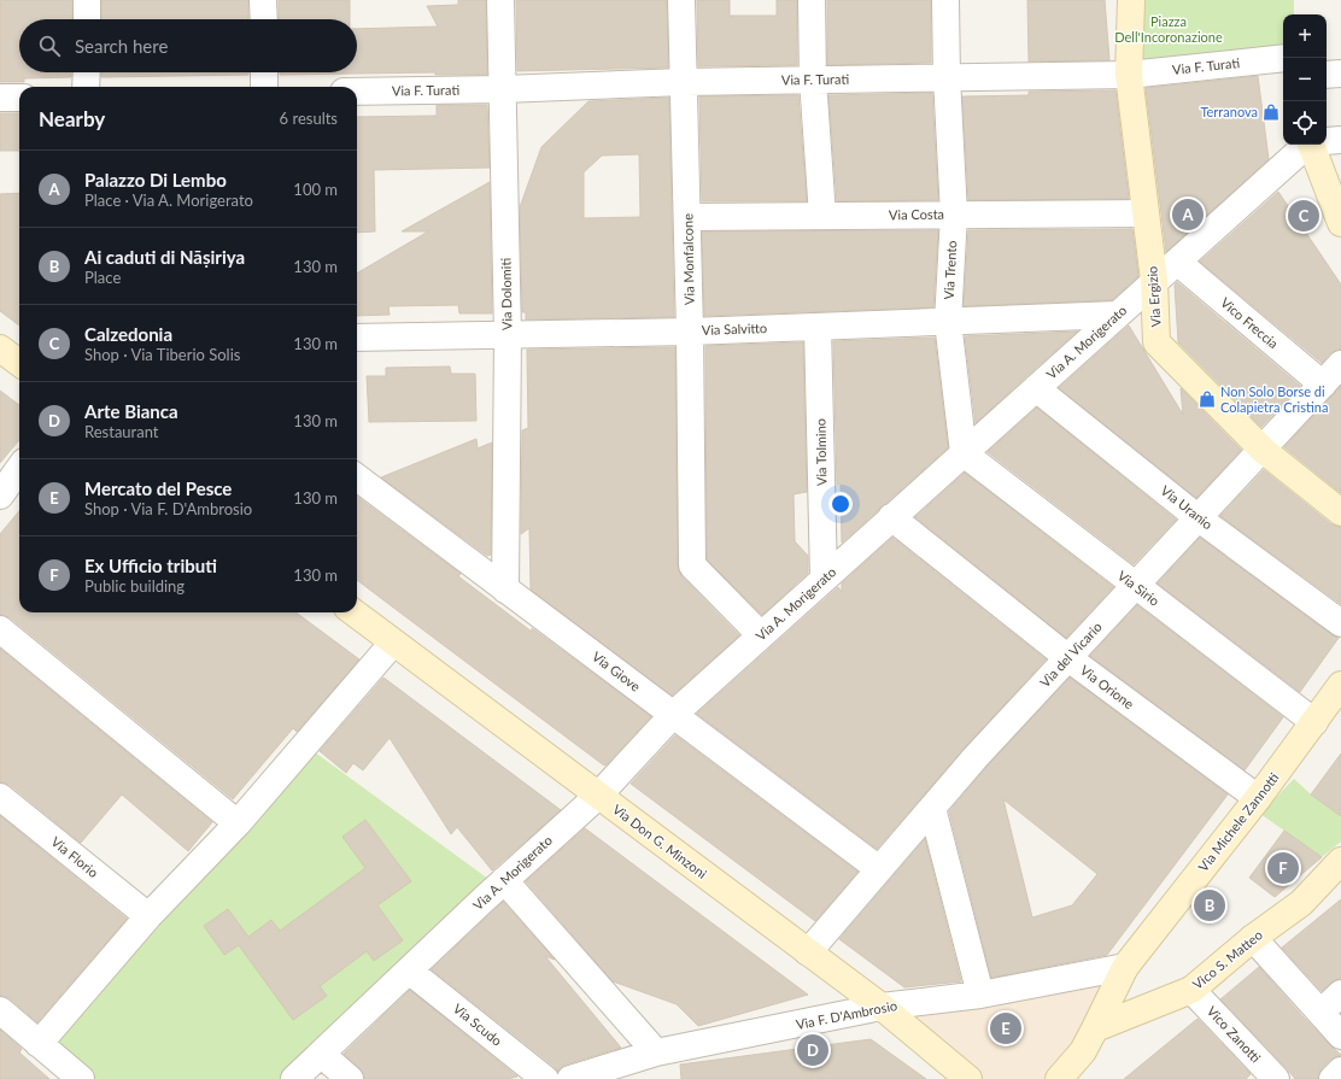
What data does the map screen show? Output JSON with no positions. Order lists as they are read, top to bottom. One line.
{"streets":{"street":["Via F. Turati","Via Costa","Via Monfalcone","Via Trento","Via Dolomiti","Via Ergizio","Vico Freccia","Via Salvitto","Via A. Morigerato","Via Tolmino","Via Uranio","Via Sirio","Via del Vicario","Via Giove","Via Orione","Via Michele Zannotti","Via Don G. Minzoni","Via Florio","Vico S. Matteo","Via F. D'Ambrosio","Via Scudo","Vico Zanotti"]},"crossings":[["Via F. Turati","Via Monfalcone"],["Via F. Turati","Via Trento"],["Via F. Turati","Via Dolomiti"],["Via F. Turati","Via Ergizio"],["Via Costa","Via Monfalcone"],["Via Costa","Via Trento"],["Via Costa","Via Ergizio"],["Via Monfalcone","Via Salvitto"],["Via Monfalcone","Via A. Morigerato"],["Via Trento","Via Salvitto"],["Via Trento","Via A. Morigerato"],["Via Trento","Via Sirio"],["Via Dolomiti","Via Salvitto"],["Via Dolomiti","Via Giove"],["Via Ergizio","Via A. Morigerato"],["Via Ergizio","Via del Vicario"],["Vico Freccia","Via A. Morigerato"],["Vico Freccia","Via del Vicario"],["Via Salvitto","Via A. Morigerato"],["Via Salvitto","Via Tolmino"],["Via A. Morigerato","Via Tolmino"],["Via A. Morigerato","Via Uranio"],["Via A. Morigerato","Via Sirio"],["Via A. Morigerato","Via Giove"],["Via A. Morigerato","Via Orione"],["Via A. Morigerato","Via Don G. Minzoni"],["Via A. Morigerato","Via Scudo"],["Via Uranio","Via del Vicario"],["Via Sirio","Via del Vicario"],["Via Sirio","Via Michele Zannotti"],["Via del Vicario","Via Giove"],["Via del Vicario","Via Orione"],["Via del Vicario","Via Don G. Minzoni"],["Via Orione","Via Michele Zannotti"],["Via Michele Zannotti","Vico S. Matteo"],["Via Michele Zannotti","Via F. D'Ambrosio"],["Via Don G. Minzoni","Via F. D'Ambrosio"],["Vico S. Matteo","Vico Zanotti"]],"parks":["Piazza Dell'Incoronazione"],"places":{"shop":["Terranova","Non Solo Borse di Colapietra Cristina"]},"page":{"map_buttons":["+","−"],"search":"Search here","heading":["Nearby","6 results"],"list":[{"mark":"A","name":"Palazzo Di Lembo","note":"Place · Via A. Morigerato","value":"100 m"},{"mark":"B","name":"Ai caduti di Nāṣiriya","note":"Place","value":"130 m"},{"mark":"C","name":"Calzedonia","note":"Shop · Via Tiberio Solis","value":"130 m"},{"mark":"D","name":"Arte Bianca","note":"Restaurant","value":"130 m"},{"mark":"E","name":"Mercato del Pesce","note":"Shop · Via F. D'Ambrosio","value":"130 m"},{"mark":"F","name":"Ex Ufficio tributi","note":"Public building","value":"130 m"}],"pins":["A","C","F","B","E","D"]}}
